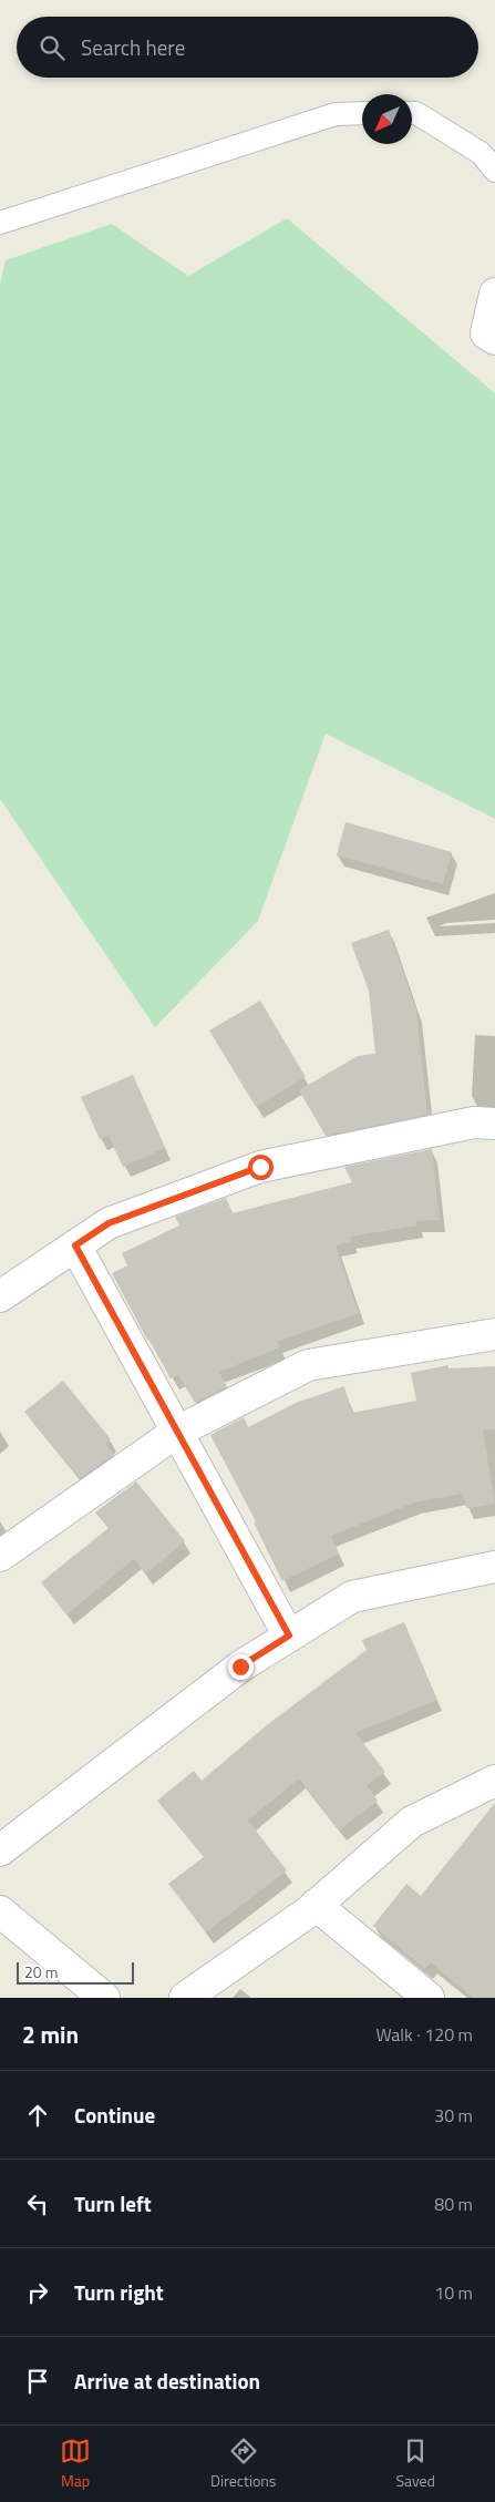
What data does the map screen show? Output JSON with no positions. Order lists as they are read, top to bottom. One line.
{"scale_bar":"20 m","north":"bottom left","page":{"search":"Search here","scale":"20 m","heading":["2 min","Walk · 120 m"],"list":[["Continue","30 m"],["Turn left","80 m"],["Turn right","10 m"],"Arrive at destination"],"nav":["Map","Directions","Saved"]}}
